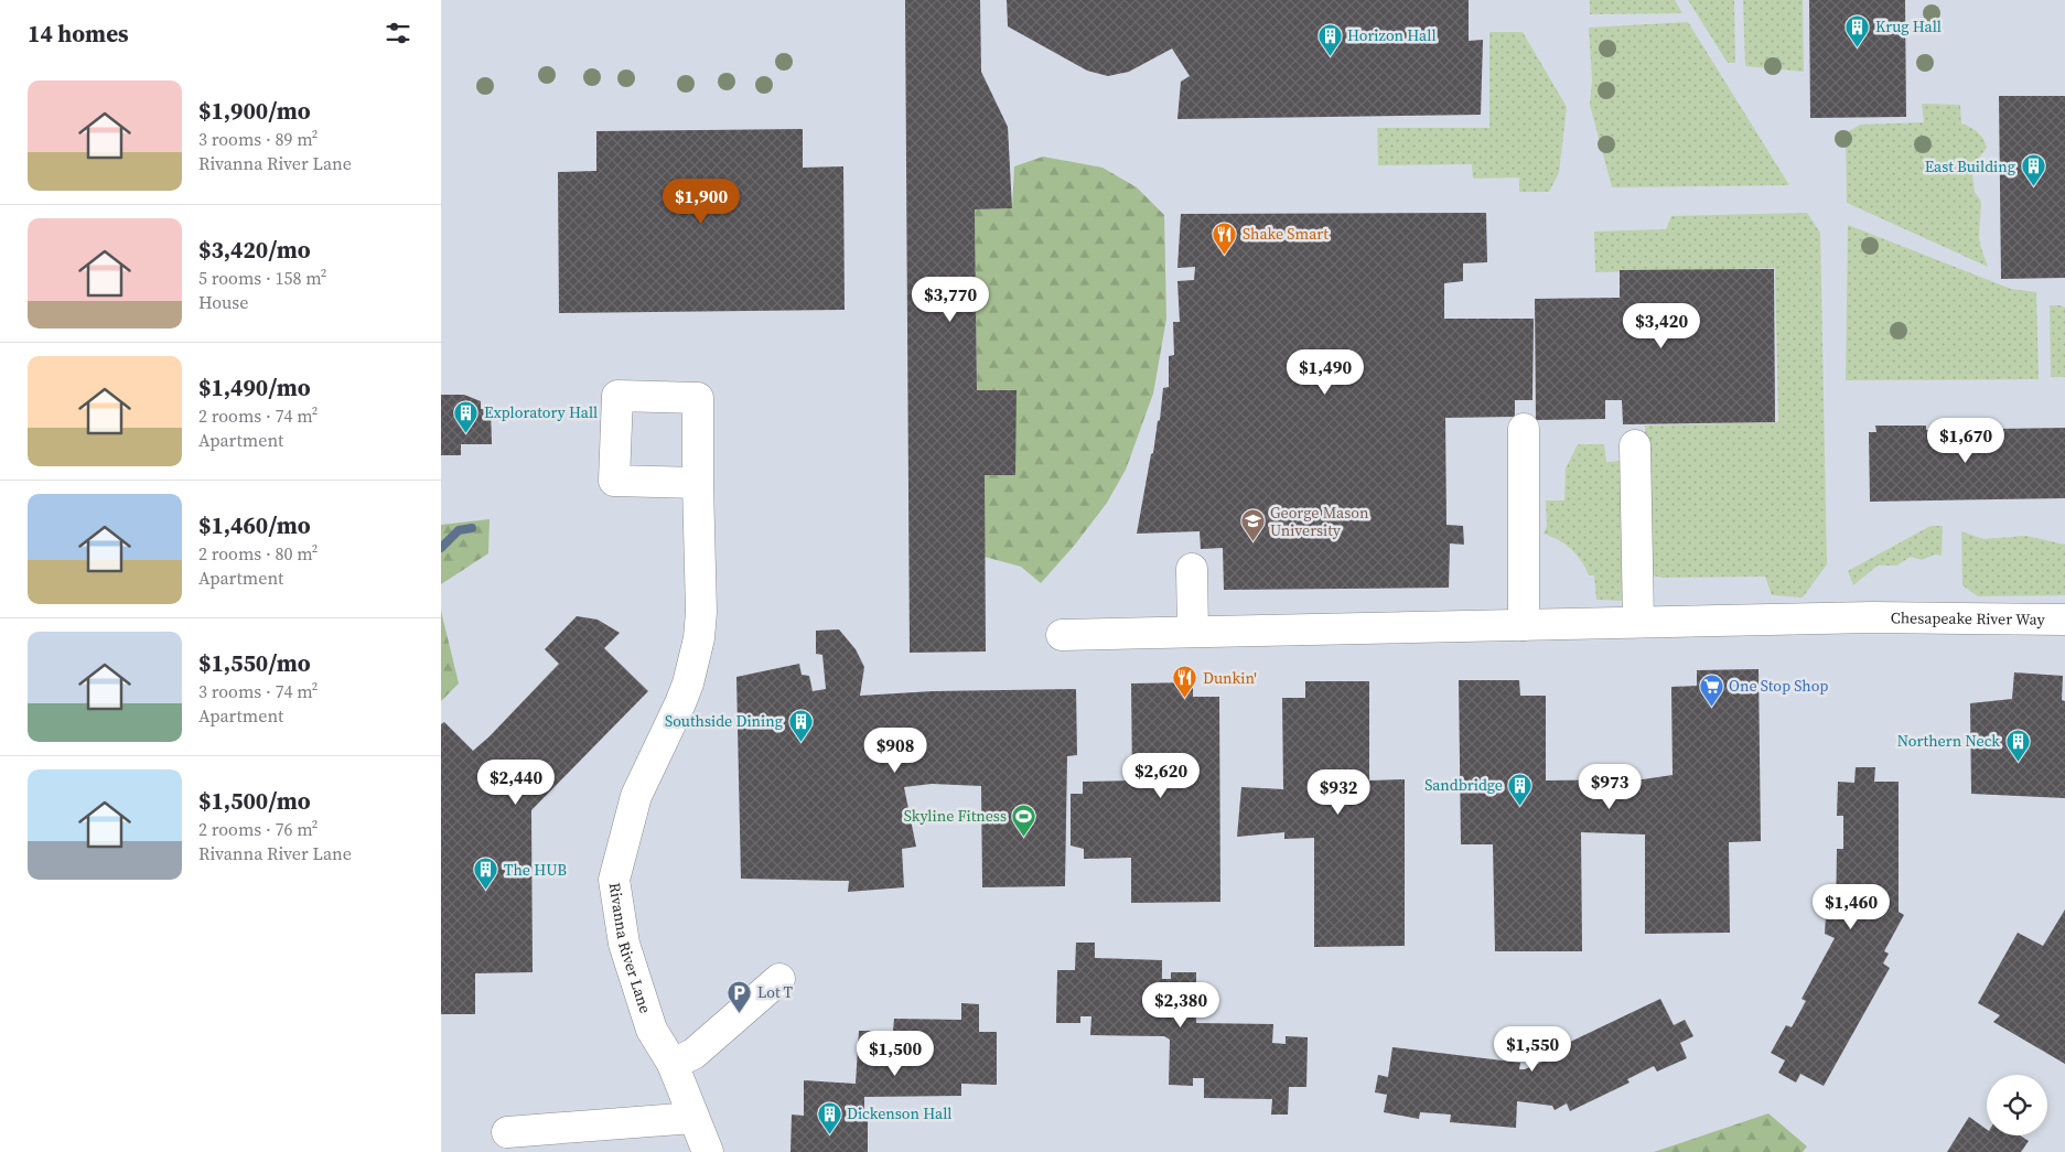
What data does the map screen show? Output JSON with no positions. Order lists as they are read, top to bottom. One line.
{"streets":{"street":["Chesapeake River Way","Rivanna River Lane"]},"places":{"building":["Krug Hall","Horizon Hall","East Building","Exploratory Hall","Southside Dining","Northern Neck","Sandbridge","The HUB","Dickenson Hall"],"restaurant":["Shake Smart","Dunkin'"],"school or university":["George Mason University"],"supermarket":["One Stop Shop"],"sports":["Skyline Fitness"],"parking":["Lot T"]},"page":{"heading":"14 homes","list":[{"name":"$1,900/mo","note":"3 rooms · 89 m² · Rivanna River Lane"},{"name":"$3,420/mo","note":"5 rooms · 158 m² · House"},{"name":"$1,490/mo","note":"2 rooms · 74 m² · Apartment"},{"name":"$1,460/mo","note":"2 rooms · 80 m² · Apartment"},{"name":"$1,550/mo","note":"3 rooms · 74 m² · Apartment"},{"name":"$1,500/mo","note":"2 rooms · 76 m² · Rivanna River Lane"}],"price":["$1,900","$3,770","$3,420","$1,490","$1,670","$908","$2,620","$2,440","$973","$932","$1,460","$2,380","$1,550","$1,500"]}}
